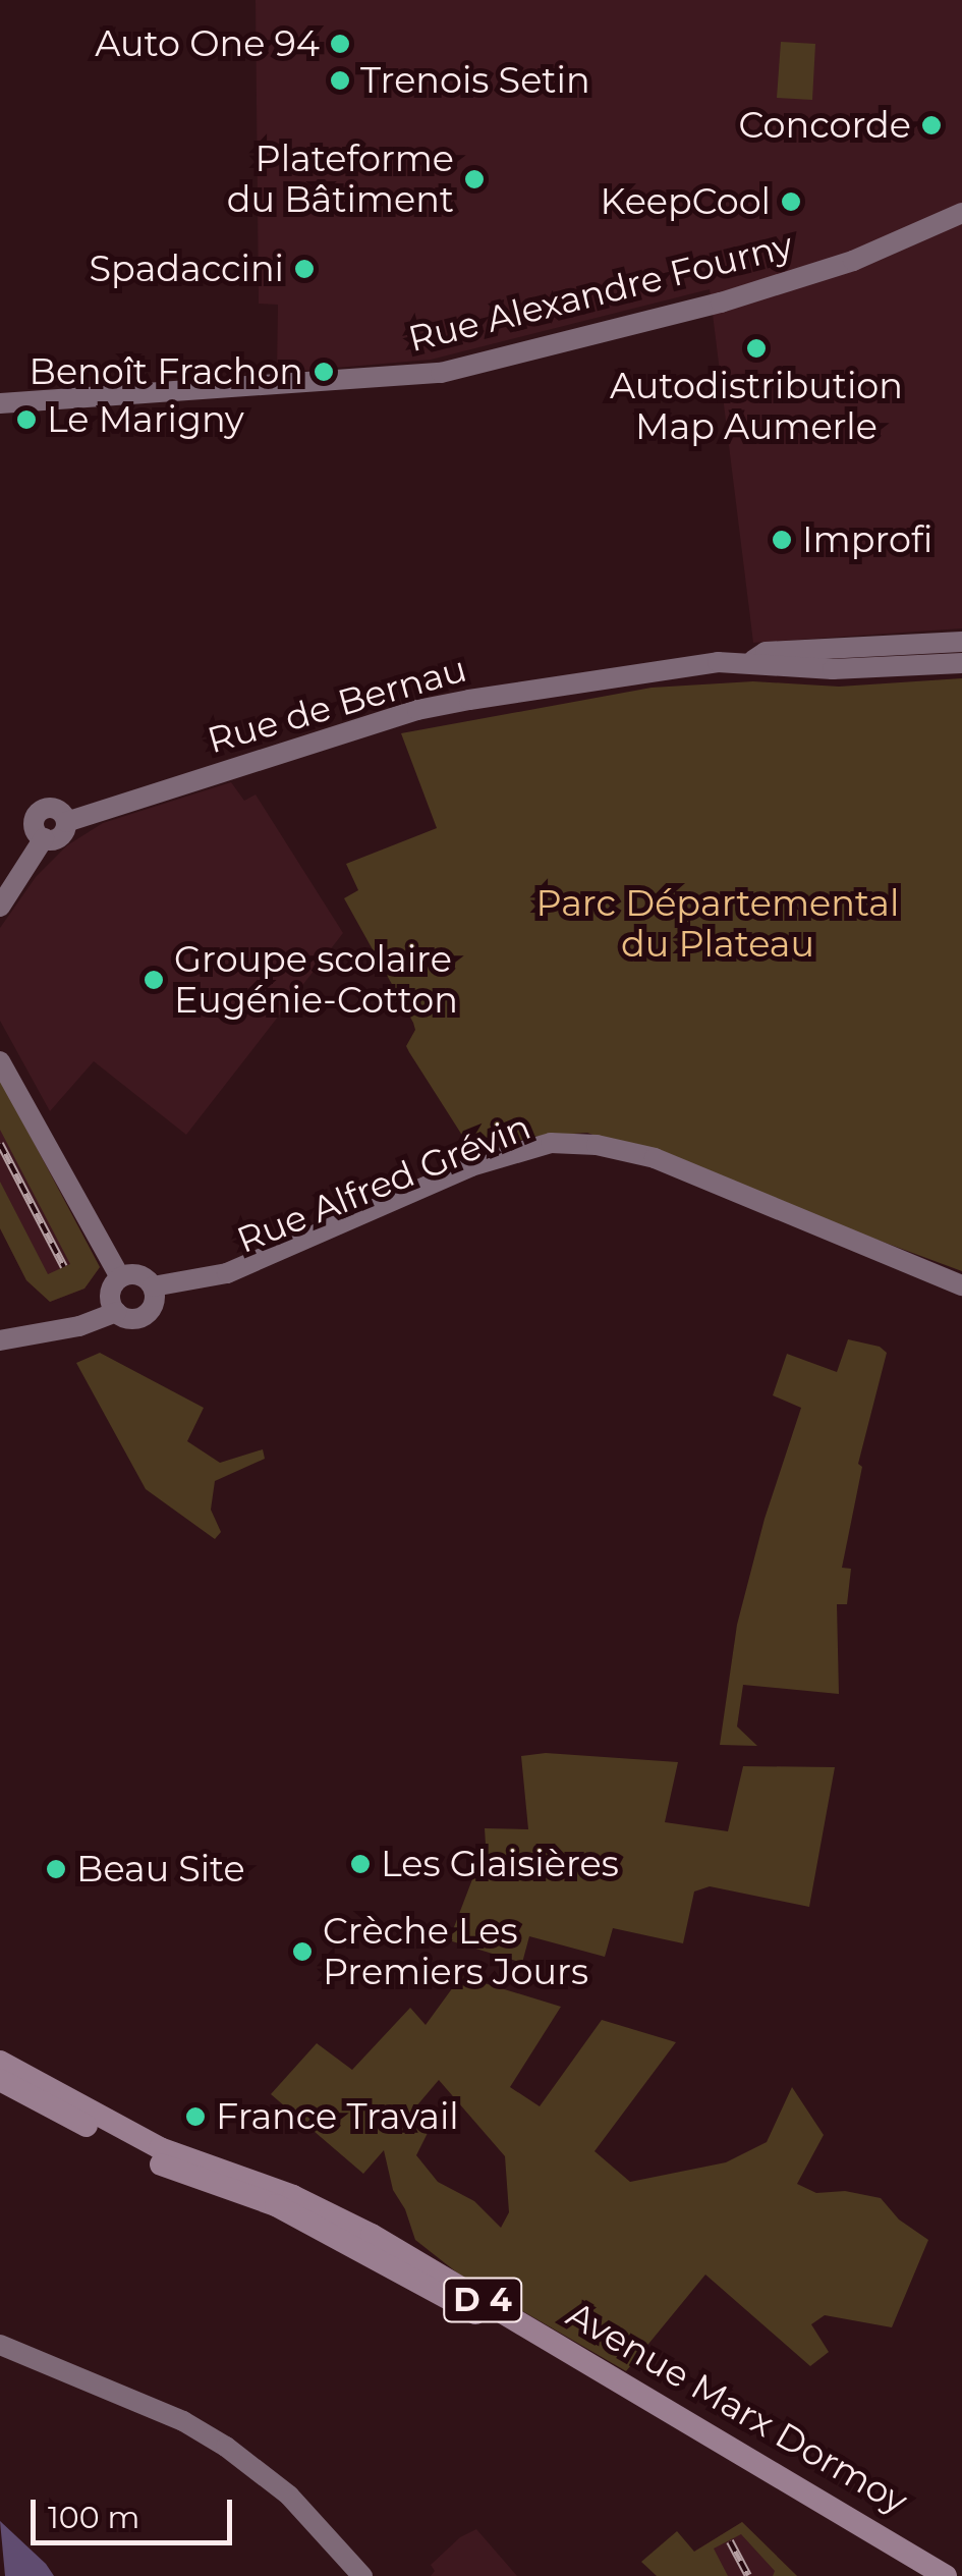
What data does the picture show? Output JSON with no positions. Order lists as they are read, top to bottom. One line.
{"streets":{"main road":["D 4","Avenue Marx Dormoy"],"street":["Rue Alexandre Fourny","Rue de Bernau","Rue Alfred Grévin"]},"parks":["Parc Départemental du Plateau"],"places":["Auto One 94","Trenois Setin","Concorde","Plateforme du Bâtiment","KeepCool","Spadaccini","Autodistribution Map Aumerle","Benoît Frachon","Le Marigny","Improfi","Groupe scolaire Eugénie-Cotton","Les Glaisières","Beau Site","Crèche Les Premiers Jours","France Travail"],"scale_bar":"100 m"}
